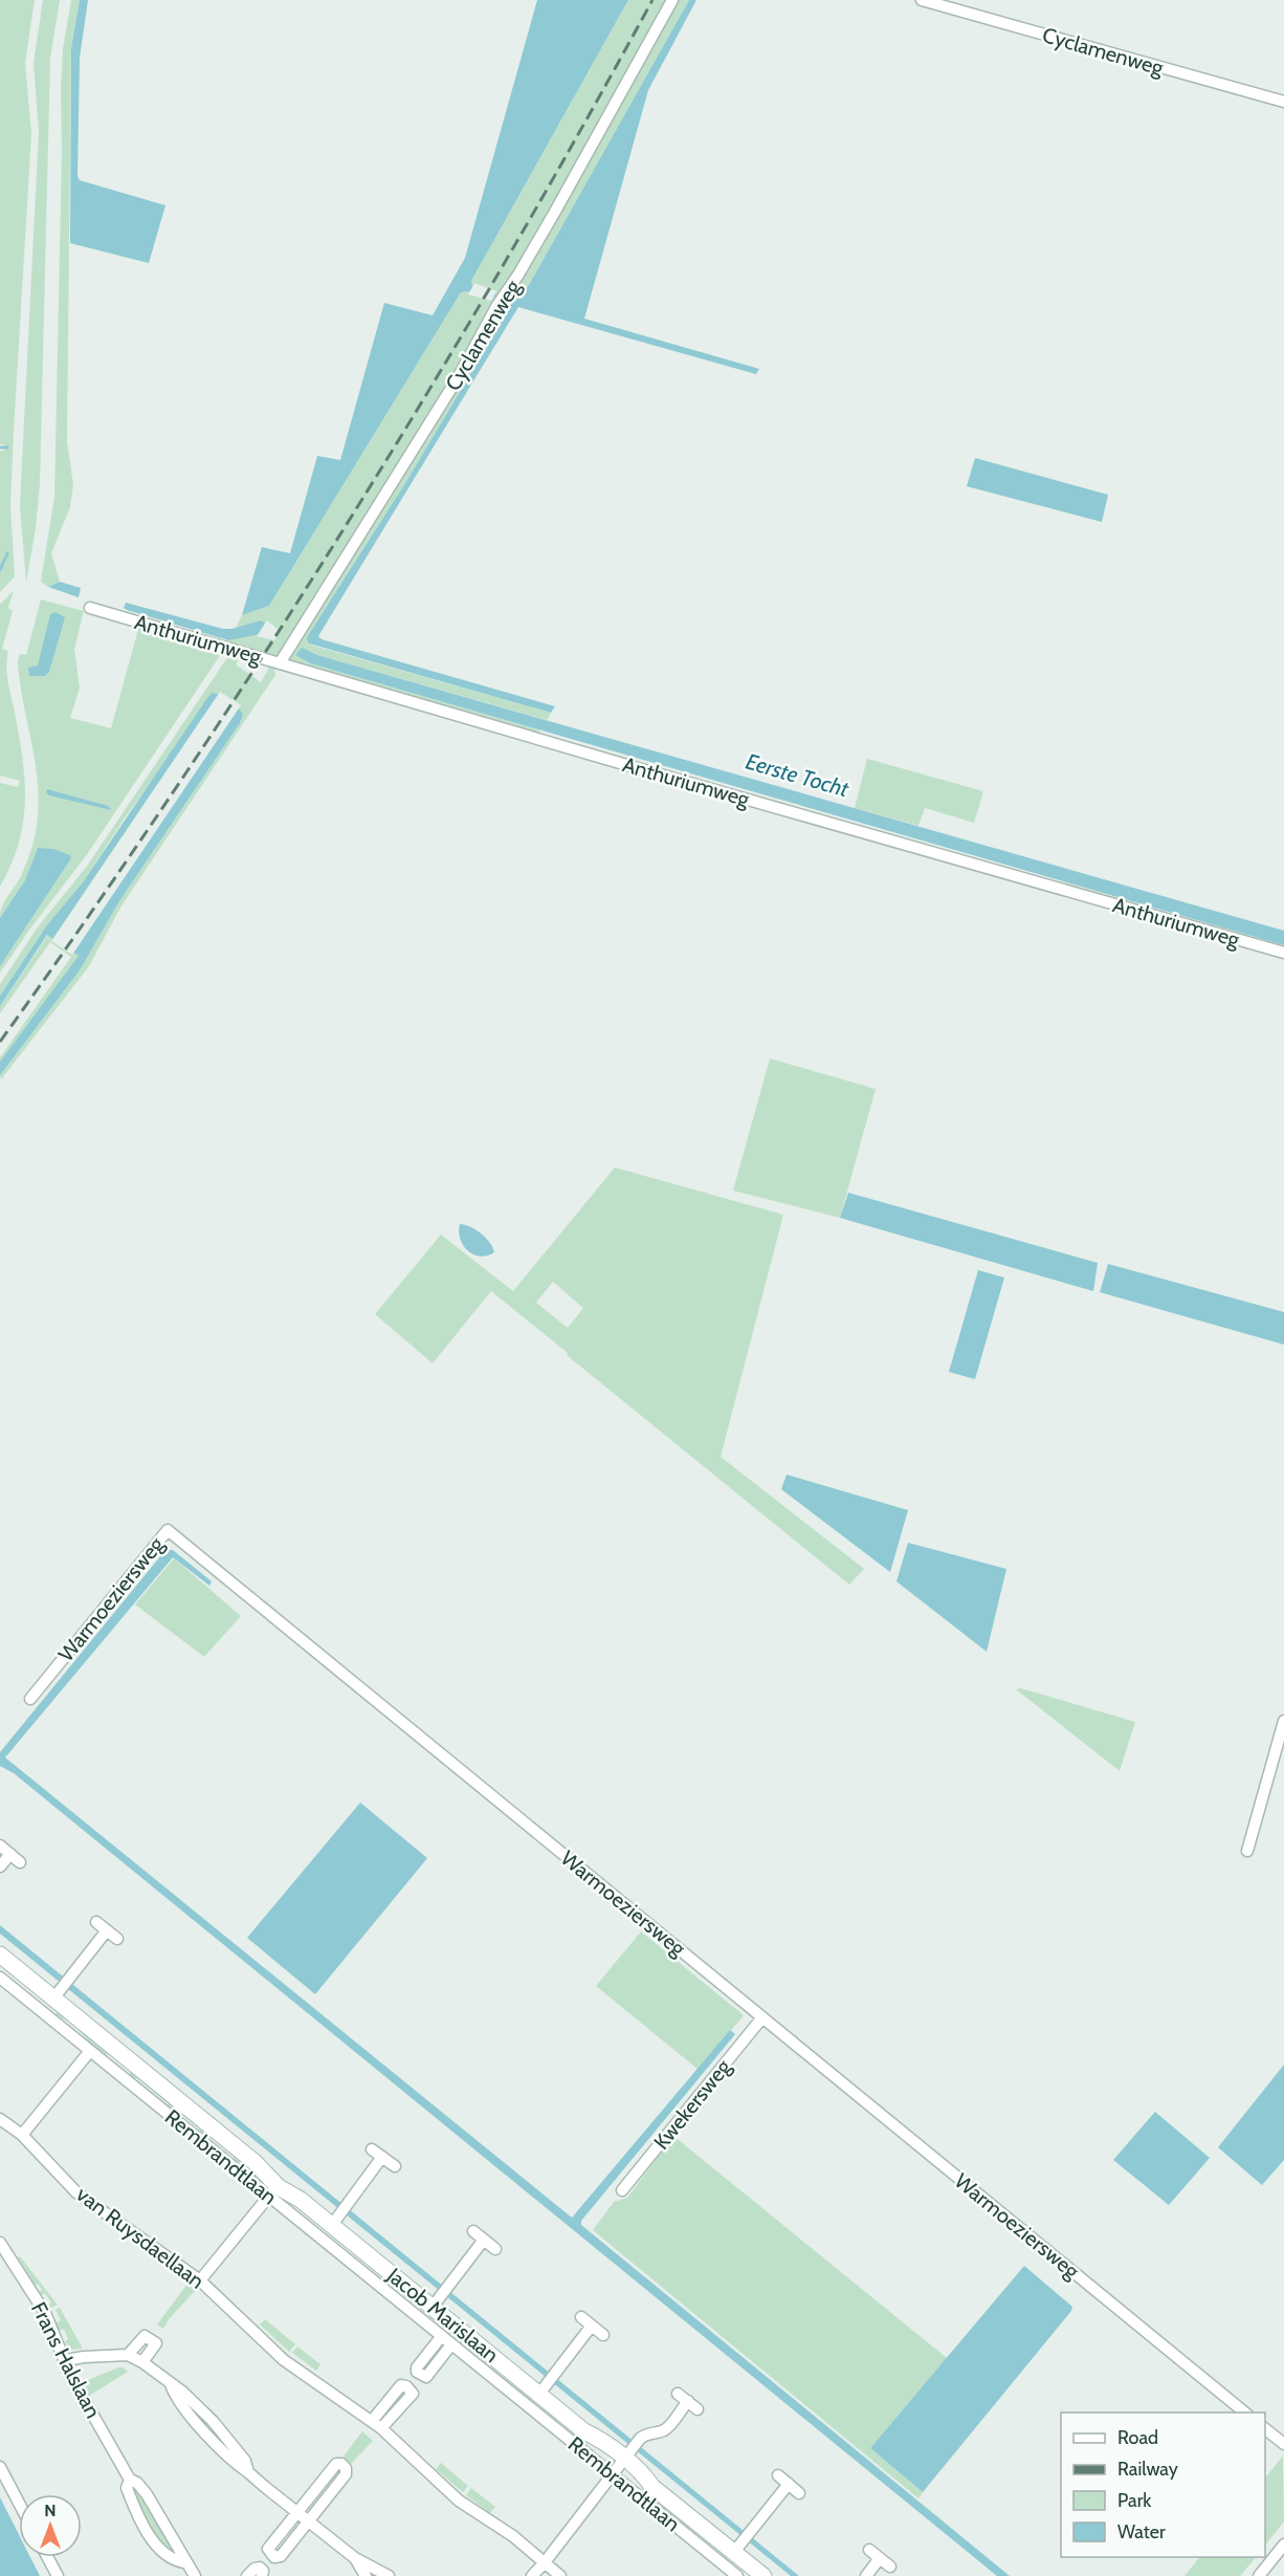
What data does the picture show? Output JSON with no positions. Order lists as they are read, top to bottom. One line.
{"streets":{"main road":["Jacob Marislaan"],"street":["Cyclamenweg","Anthuriumweg","Warmoeziersweg","Kwekersweg","Rembrandtlaan","van Ruysdaellaan","Frans Halslaan"]},"crossings":[["Cyclamenweg","Anthuriumweg"],["Warmoeziersweg","Kwekersweg"],["Rembrandtlaan","Jacob Marislaan"]],"water":["Eerste Tocht"],"legend":["Road","Railway","Park","Water"],"north":"top"}
